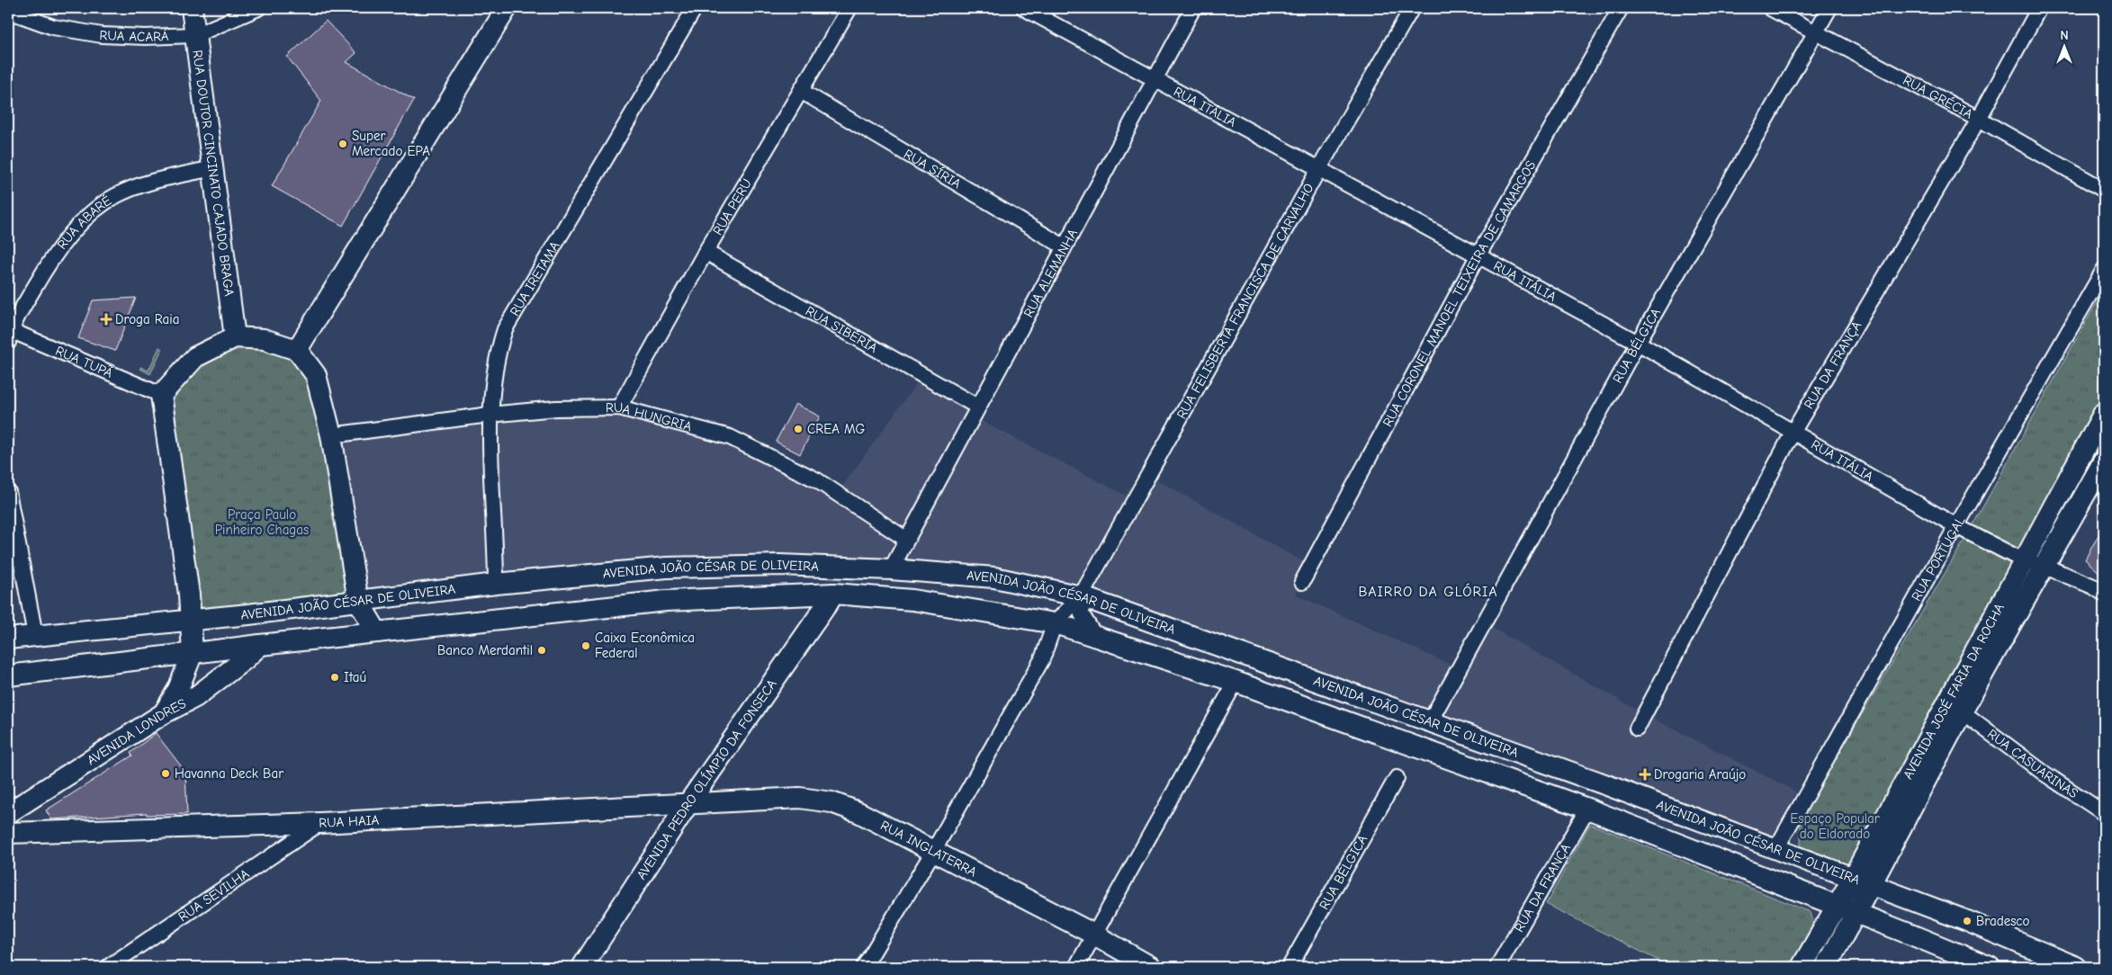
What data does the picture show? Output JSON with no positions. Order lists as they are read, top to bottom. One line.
{"streets":{"street":["RUA ACARÁ","RUA GRÉCIA","RUA ITÁLIA","RUA SÍRIA","RUA DOUTOR CINCINATO CAJADO BRAGA","RUA PERÚ","RUA ABARÉ","RUA ALEMANHA","RUA IRETAMA","RUA CORONEL MANOEL TEIXEIRA DE CAMARGOS","RUA FELISBERTA FRANCISCA DE CARVALHO","RUA SIBÉRIA","RUA BÉLGICA","RUA TUPÃ","RUA DA FRANÇA","RUA HUNGRIA","RUA PORTUGAL","AVENIDA JOÃO CÉSAR DE OLIVEIRA","AVENIDA JOSÉ FARIA DA ROCHA","AVENIDA LONDRES","RUA CASUARINAS","AVENIDA PEDRO OLÍMPIO DA FONSECA","RUA HAIA","RUA INGLATERRA","RUA SEVILHA"]},"crossings":[["RUA ACARÁ","RUA DOUTOR CINCINATO CAJADO BRAGA"],["RUA GRÉCIA","RUA BÉLGICA"],["RUA GRÉCIA","RUA DA FRANÇA"],["RUA ITÁLIA","RUA ALEMANHA"],["RUA ITÁLIA","RUA CORONEL MANOEL TEIXEIRA DE CAMARGOS"],["RUA ITÁLIA","RUA FELISBERTA FRANCISCA DE CARVALHO"],["RUA ITÁLIA","RUA BÉLGICA"],["RUA ITÁLIA","RUA DA FRANÇA"],["RUA ITÁLIA","RUA PORTUGAL"],["RUA ITÁLIA","AVENIDA JOSÉ FARIA DA ROCHA"],["RUA SÍRIA","RUA PERÚ"],["RUA SÍRIA","RUA ALEMANHA"],["RUA DOUTOR CINCINATO CAJADO BRAGA","RUA ABARÉ"],["RUA PERÚ","RUA SIBÉRIA"],["RUA PERÚ","RUA HUNGRIA"],["RUA ABARÉ","RUA TUPÃ"],["RUA ALEMANHA","RUA SIBÉRIA"],["RUA ALEMANHA","RUA HUNGRIA"],["RUA IRETAMA","RUA HUNGRIA"],["RUA IRETAMA","AVENIDA JOÃO CÉSAR DE OLIVEIRA"],["RUA FELISBERTA FRANCISCA DE CARVALHO","AVENIDA JOÃO CÉSAR DE OLIVEIRA"],["RUA BÉLGICA","AVENIDA JOÃO CÉSAR DE OLIVEIRA"],["RUA DA FRANÇA","AVENIDA JOÃO CÉSAR DE OLIVEIRA"],["RUA PORTUGAL","AVENIDA JOÃO CÉSAR DE OLIVEIRA"],["AVENIDA JOÃO CÉSAR DE OLIVEIRA","AVENIDA JOSÉ FARIA DA ROCHA"],["AVENIDA JOÃO CÉSAR DE OLIVEIRA","AVENIDA LONDRES"],["AVENIDA JOÃO CÉSAR DE OLIVEIRA","AVENIDA PEDRO OLÍMPIO DA FONSECA"],["AVENIDA JOSÉ FARIA DA ROCHA","RUA CASUARINAS"],["AVENIDA PEDRO OLÍMPIO DA FONSECA","RUA HAIA"],["AVENIDA PEDRO OLÍMPIO DA FONSECA","RUA INGLATERRA"],["RUA HAIA","RUA INGLATERRA"],["RUA HAIA","RUA SEVILHA"]],"districts":["BAIRRO DA GLÓRIA"],"parks":["Praça Paulo Pinheiro Chagas","Espaço Popular do Eldorado"],"places":{"other":["Super Mercado EPA","CREA MG","Caixa Econômica Federal","Banco Merdantil","Itaú","Havanna Deck Bar","Bradesco"],"health":["Droga Raia","Drogaria Araújo"]},"north":"top"}
